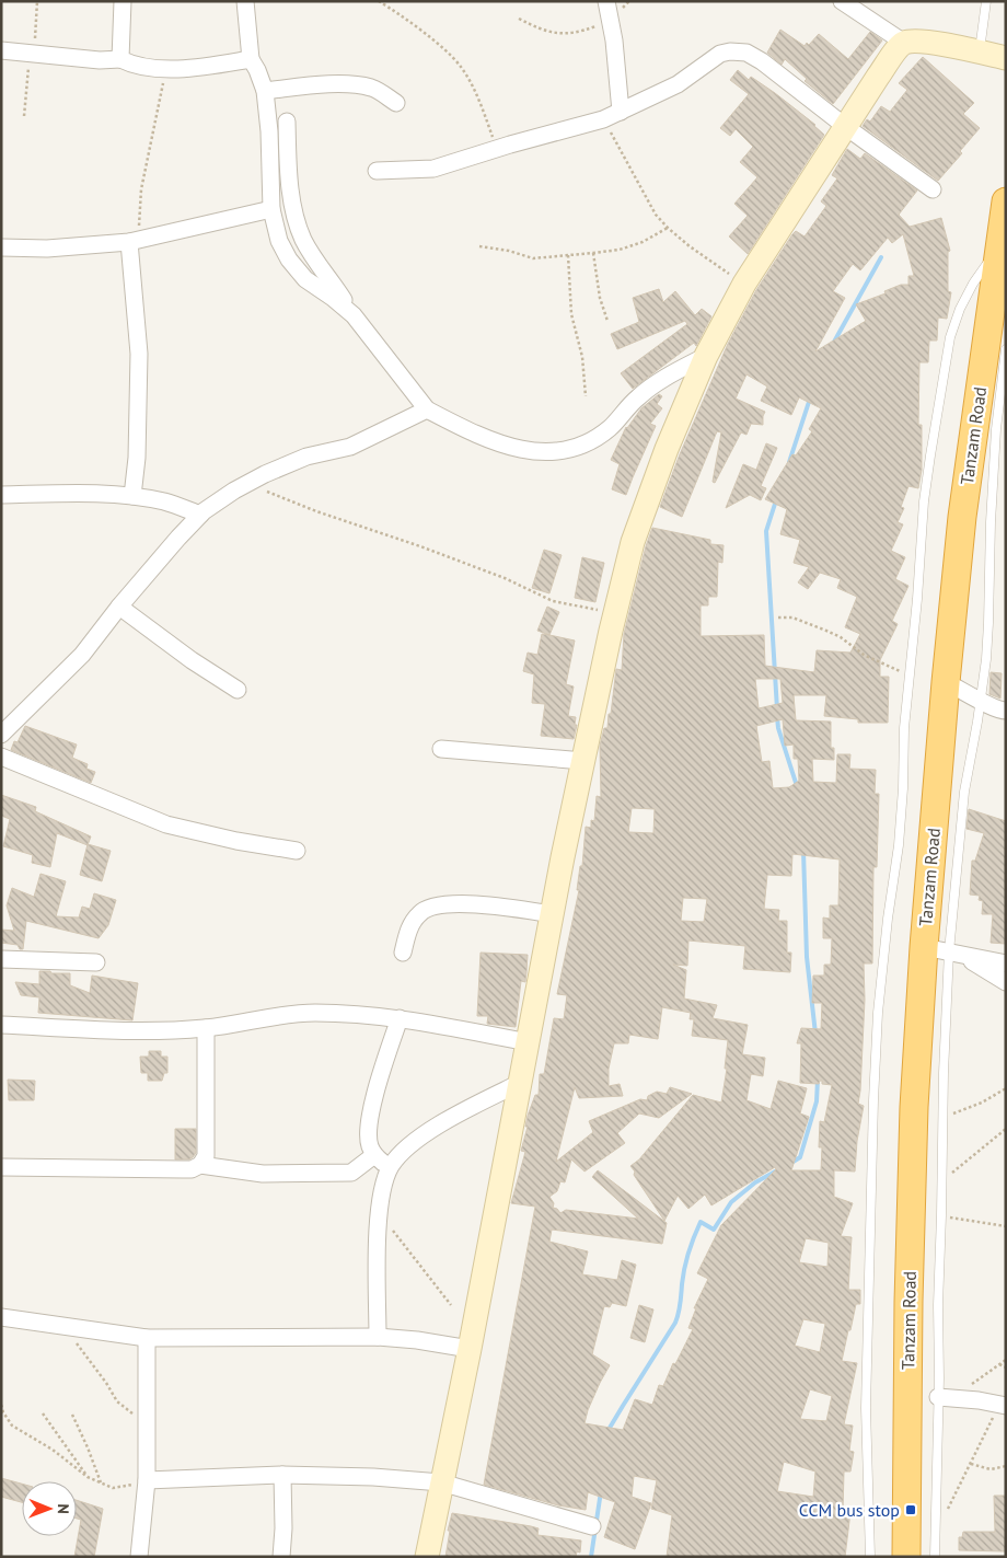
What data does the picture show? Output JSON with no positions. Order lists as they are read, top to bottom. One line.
{"streets":{"highway":["Tanzam Road"]},"places":{"transit":["CCM bus stop"]},"north":"right"}
